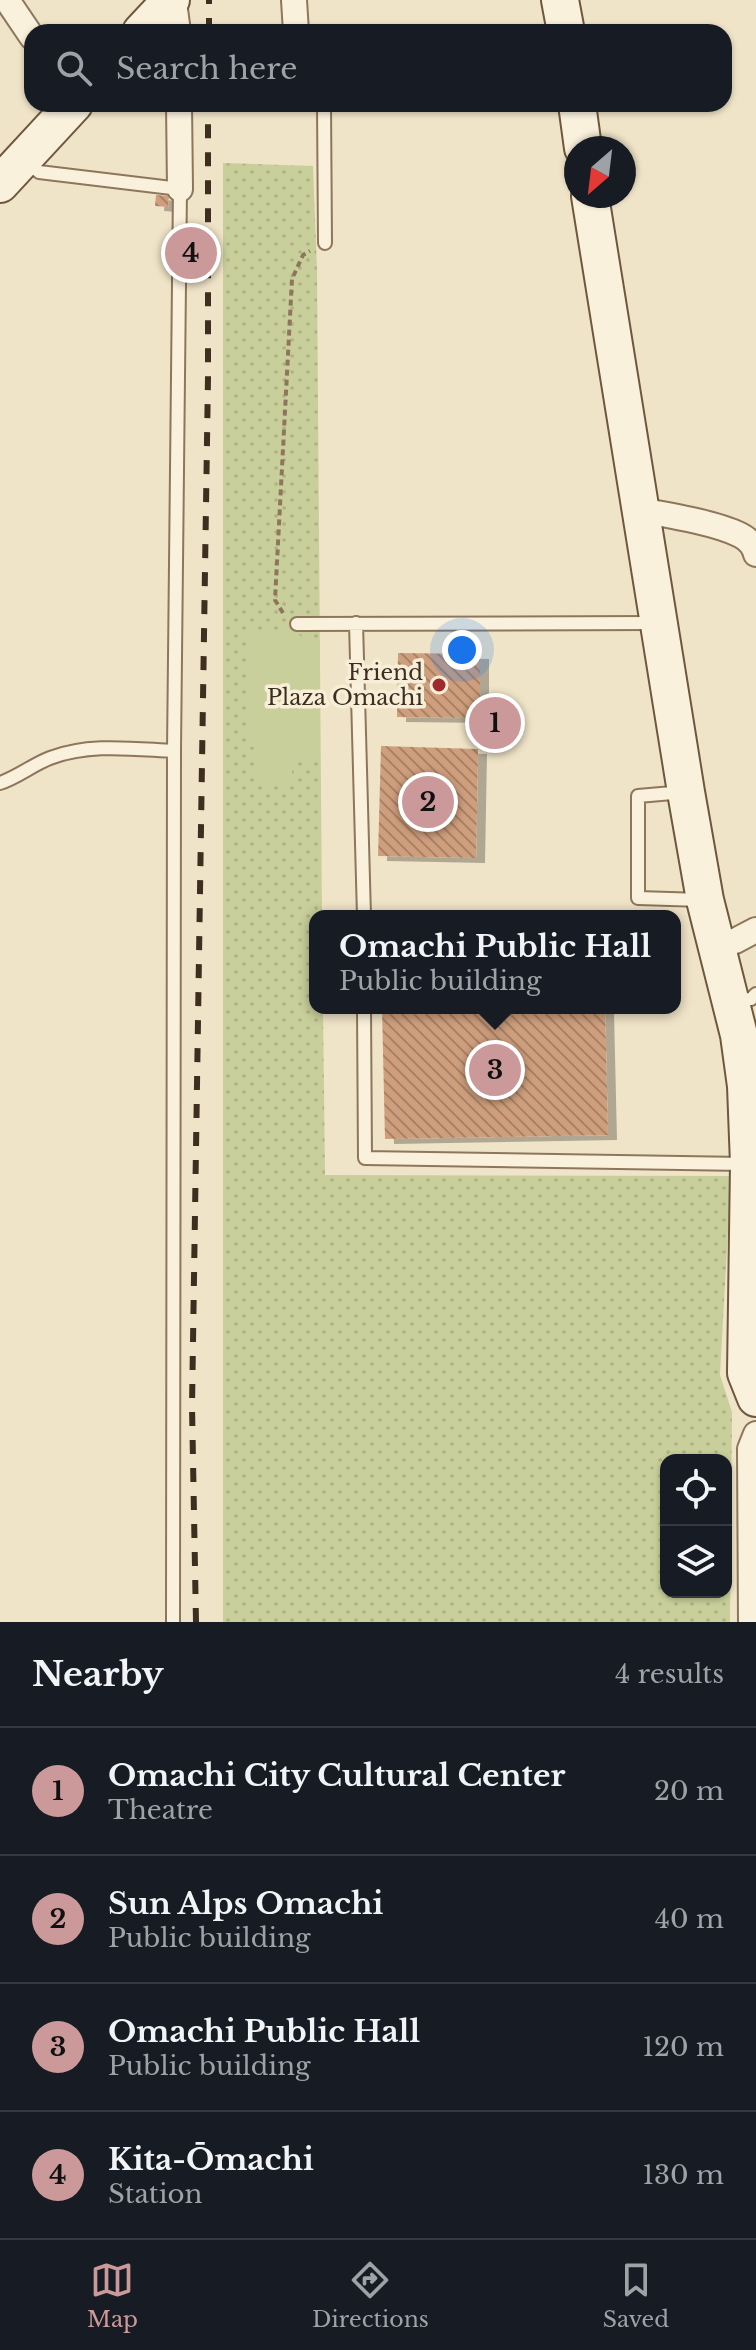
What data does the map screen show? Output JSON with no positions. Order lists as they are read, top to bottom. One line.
{"places":["Friend Plaza Omachi"],"north":"bottom left","page":{"search":"Search here","pins":["4","1","2","3"],"popup":["Omachi Public Hall","Public building"],"heading":["Nearby","4 results"],"list":[{"mark":"1","name":"Omachi City Cultural Center","note":"Theatre","value":"20 m"},{"mark":"2","name":"Sun Alps Omachi","note":"Public building","value":"40 m"},{"mark":"3","name":"Omachi Public Hall","note":"Public building","value":"120 m"},{"mark":"4","name":"Kita-Ōmachi","note":"Station","value":"130 m"}],"nav":["Map","Directions","Saved"]}}
